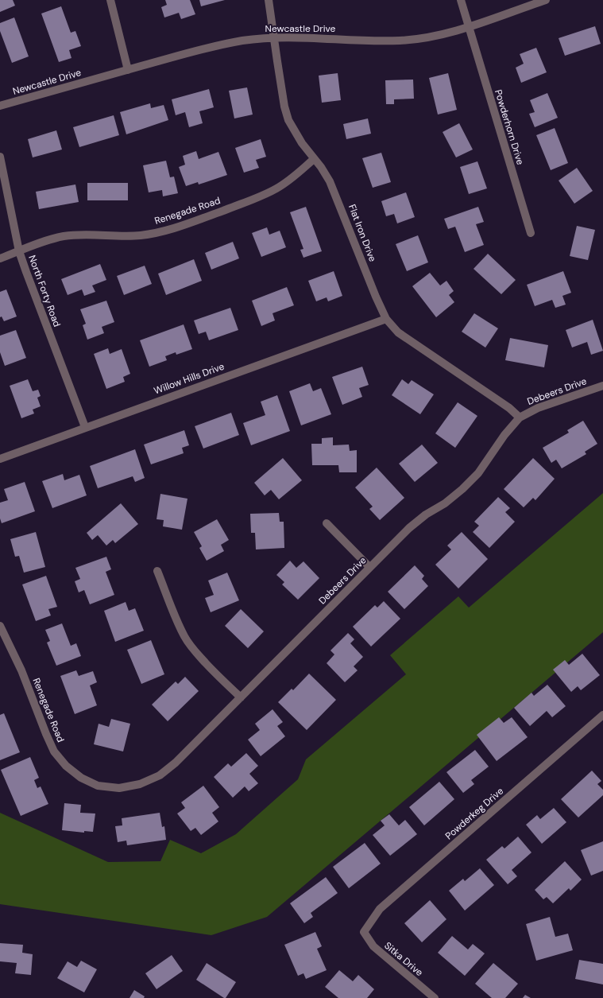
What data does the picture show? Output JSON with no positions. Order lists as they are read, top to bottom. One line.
{"streets":{"street":["Newcastle Drive","Powderhorn Drive","Renegade Road","Flat Iron Drive","North Forty Road","Willow Hills Drive","Debeers Drive","Powderkeg Drive","Sitka Drive"]},"crossings":[["Newcastle Drive","Powderhorn Drive"],["Newcastle Drive","Flat Iron Drive"],["Renegade Road","Flat Iron Drive"],["Renegade Road","North Forty Road"],["Renegade Road","Debeers Drive"],["Flat Iron Drive","Willow Hills Drive"],["Flat Iron Drive","Debeers Drive"],["North Forty Road","Willow Hills Drive"],["Powderkeg Drive","Sitka Drive"]]}
